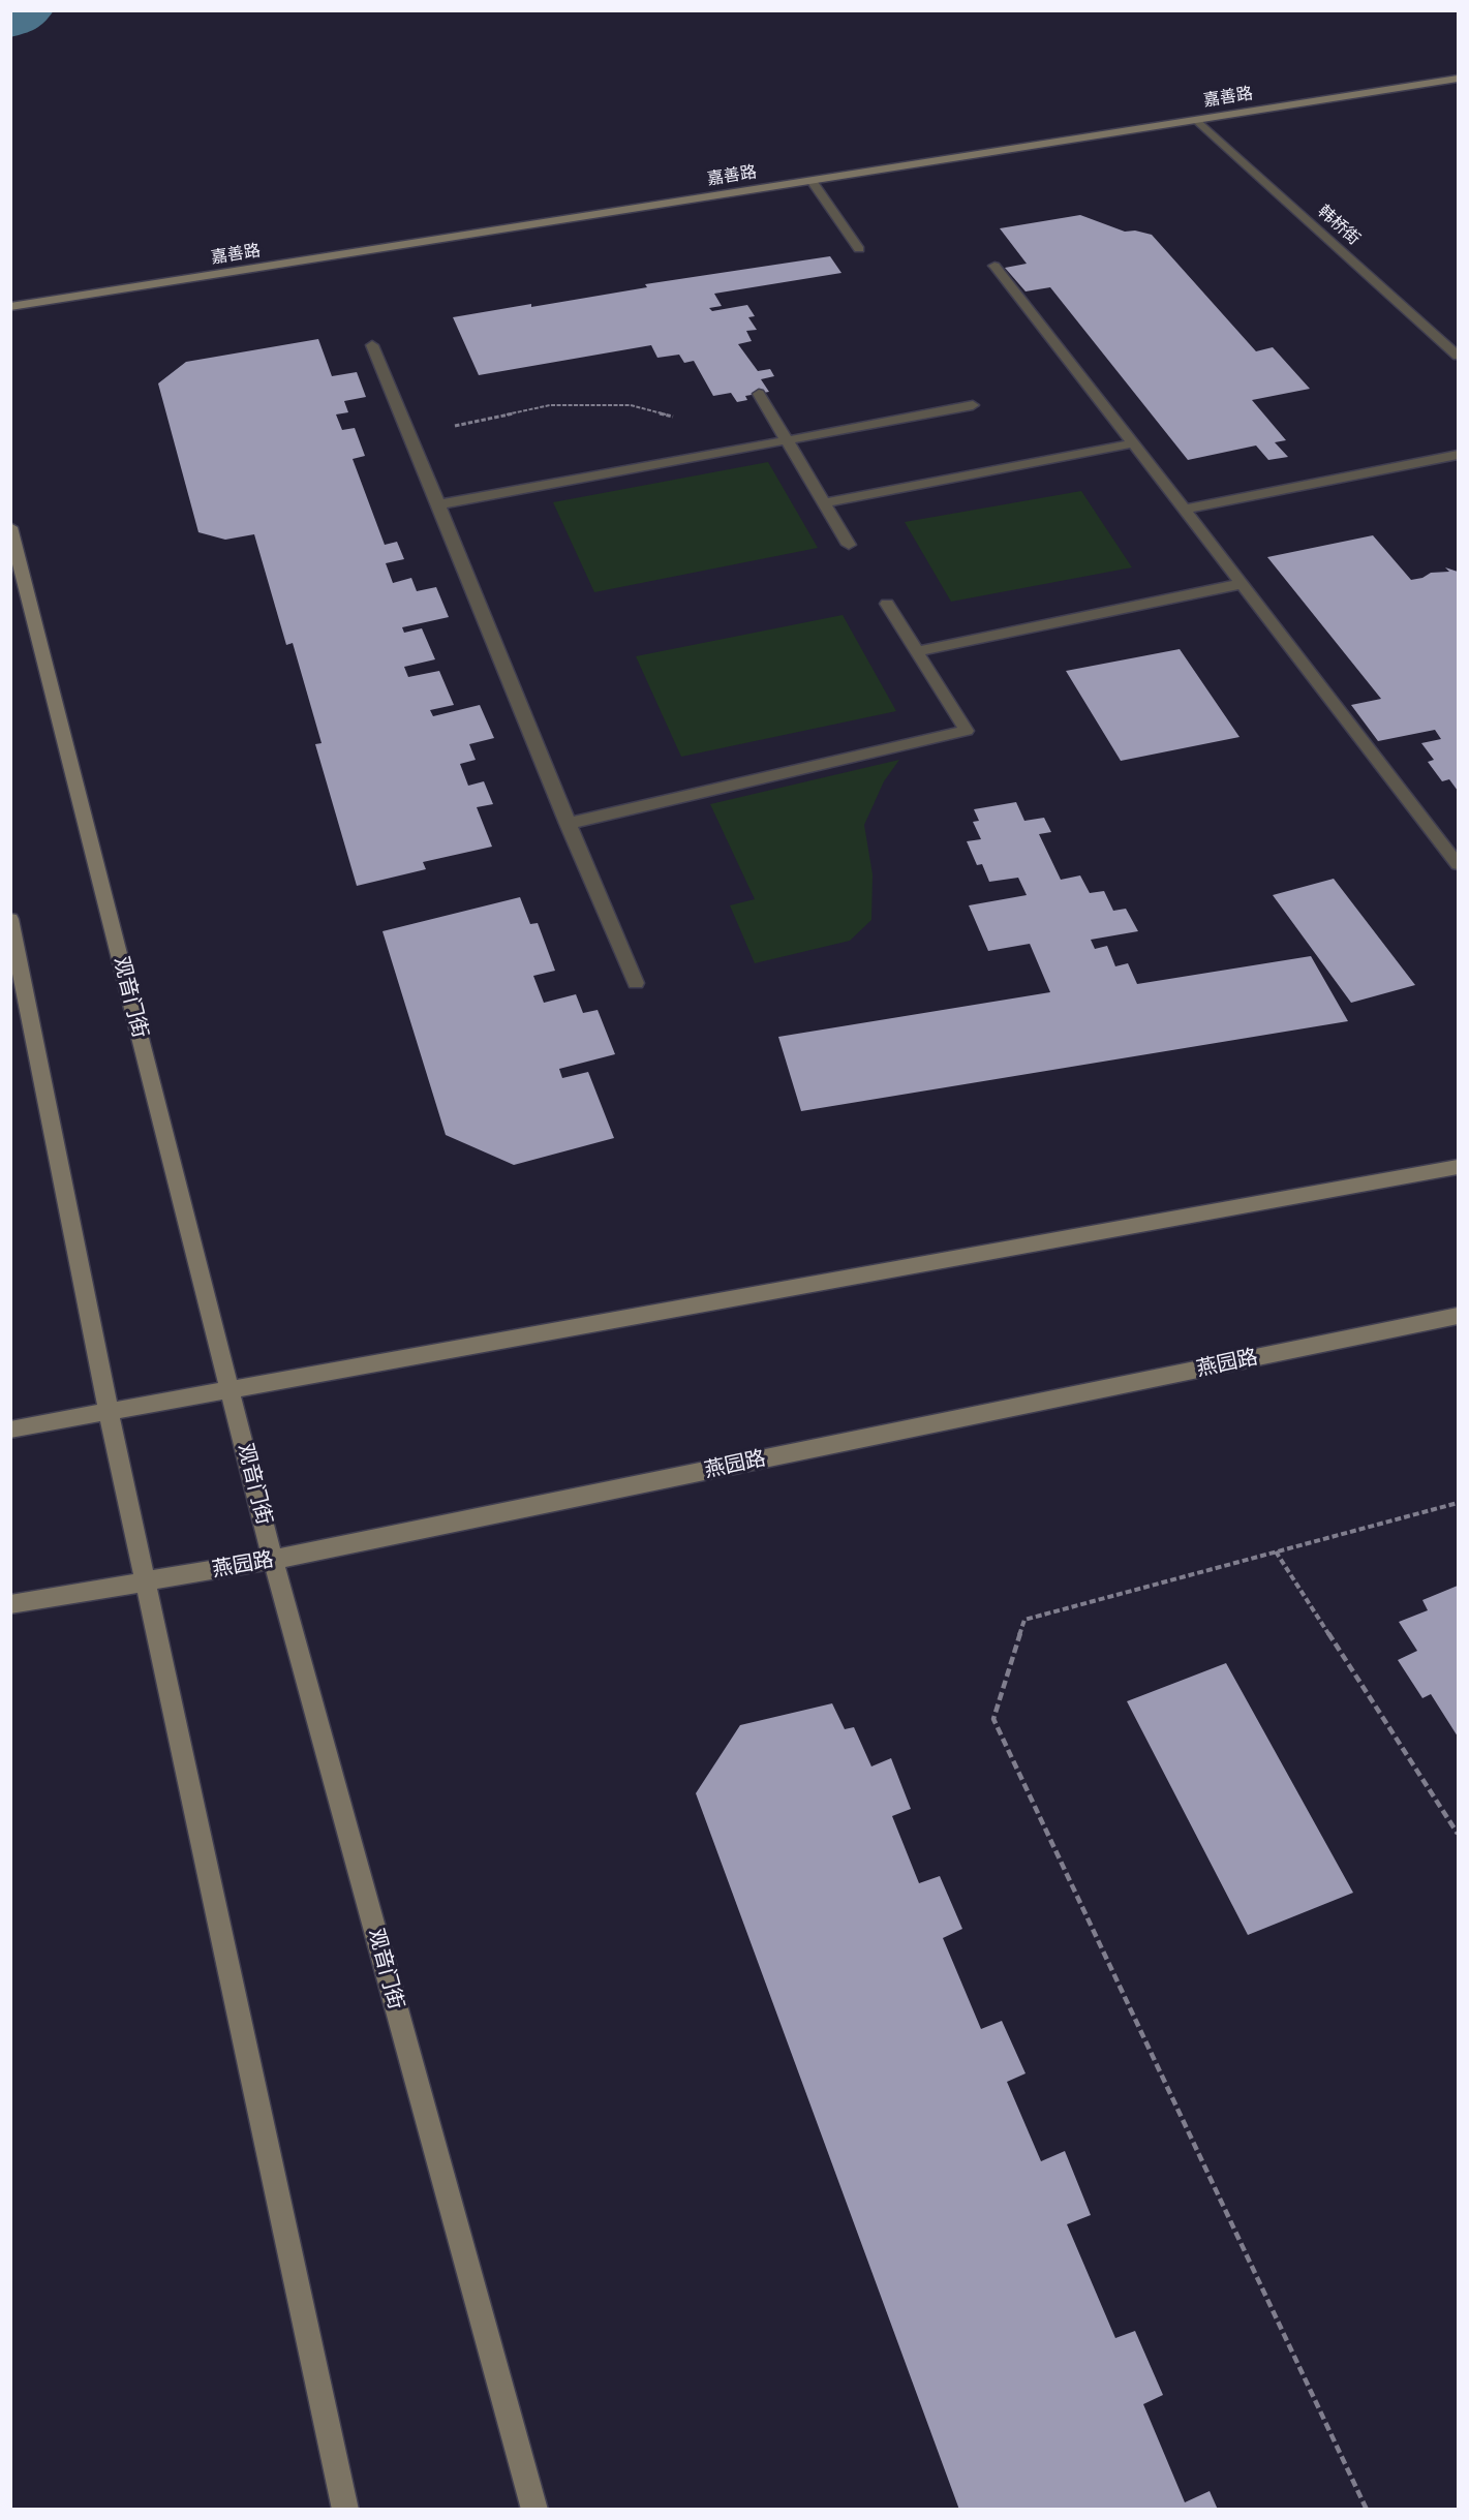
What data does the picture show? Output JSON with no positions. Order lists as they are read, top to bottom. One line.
{"streets":{"street":["嘉善路","韩桥街","观音门街","燕园路"]},"crossings":[["嘉善路","韩桥街"],["观音门街","燕园路"]]}
